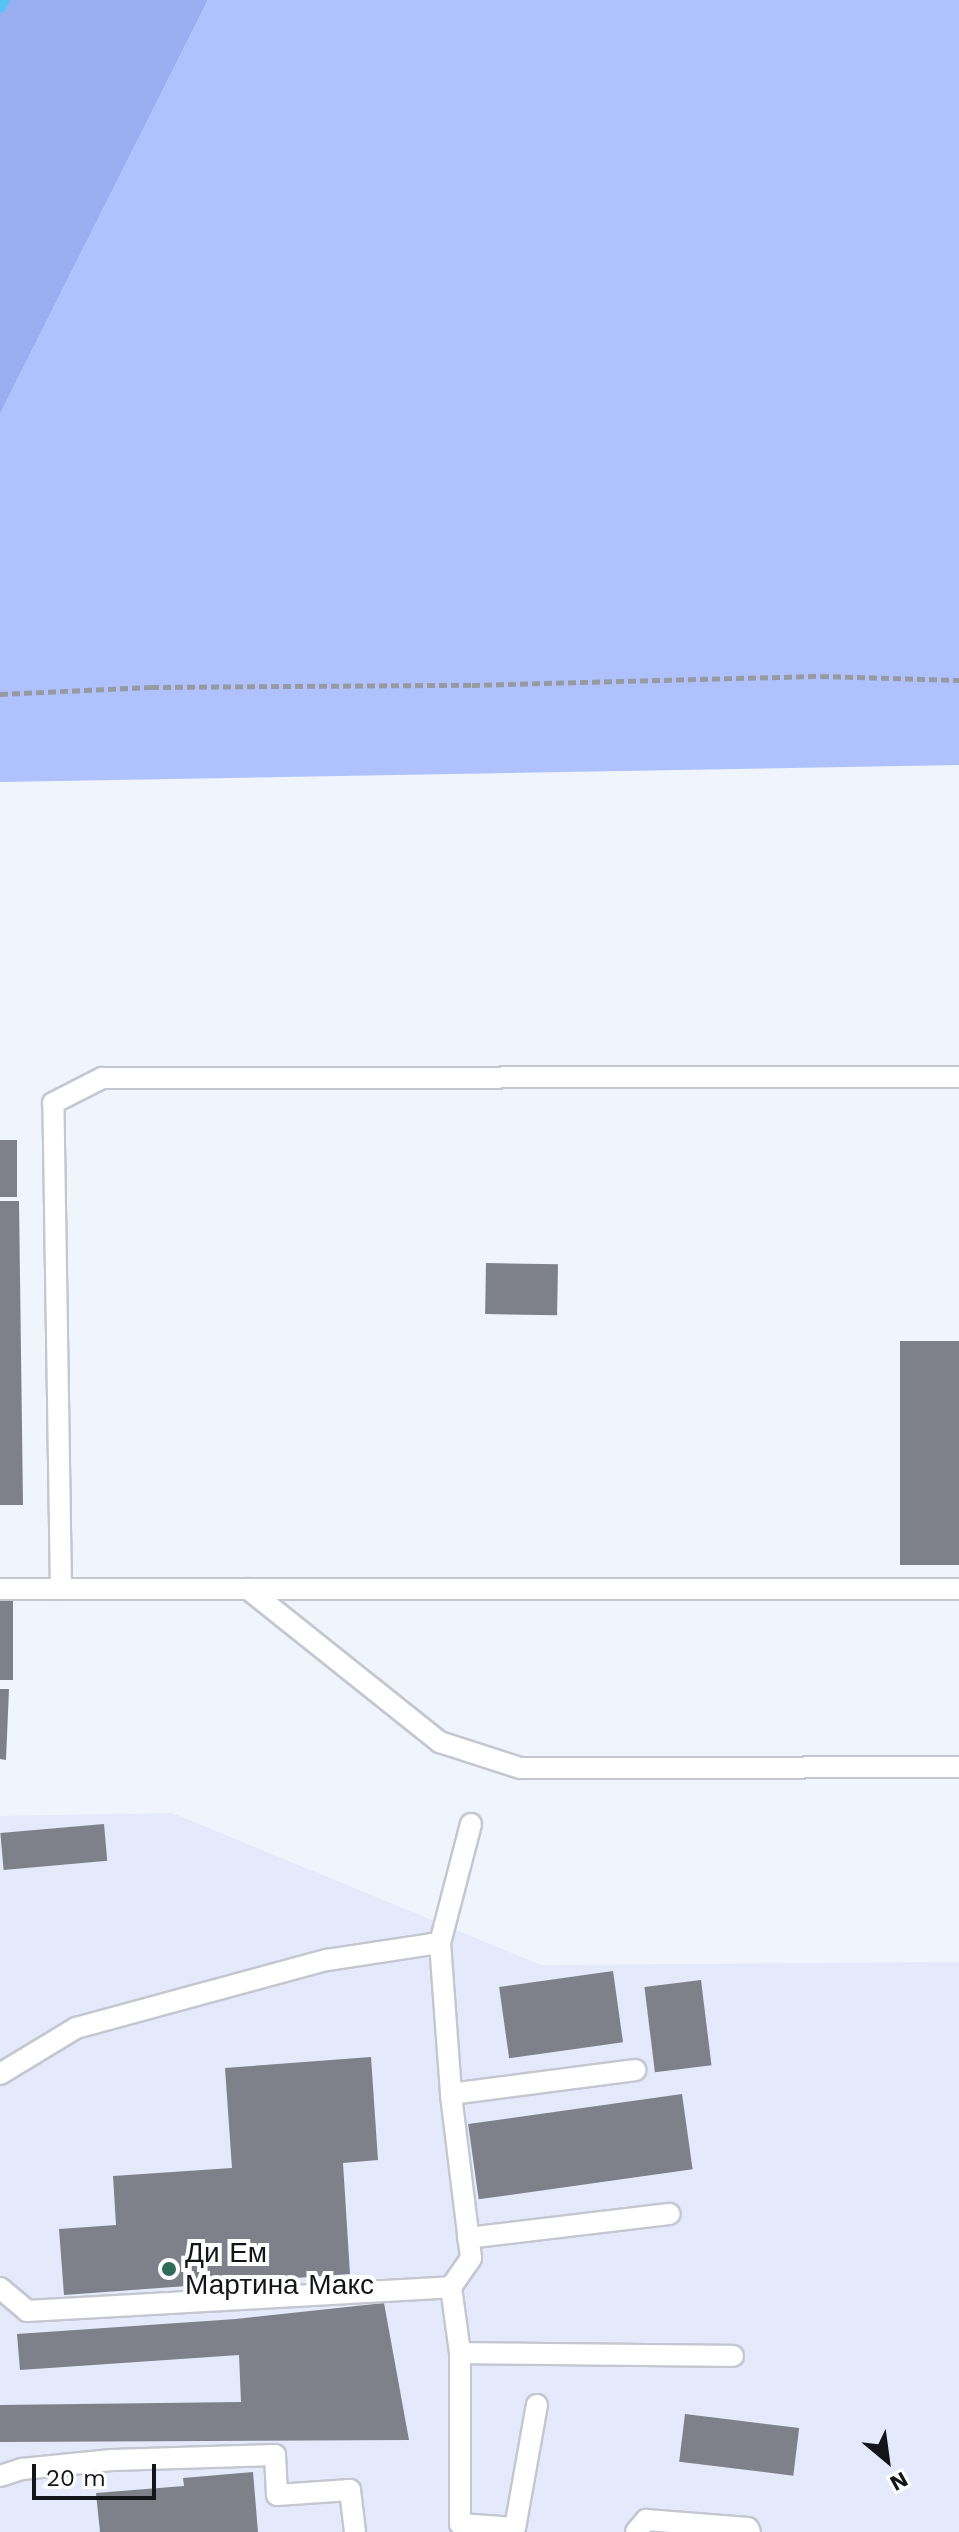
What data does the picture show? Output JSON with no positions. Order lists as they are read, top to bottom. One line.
{"places":["Ди Ем Мартина Макс"],"scale_bar":"20 m","north":"bottom right"}
